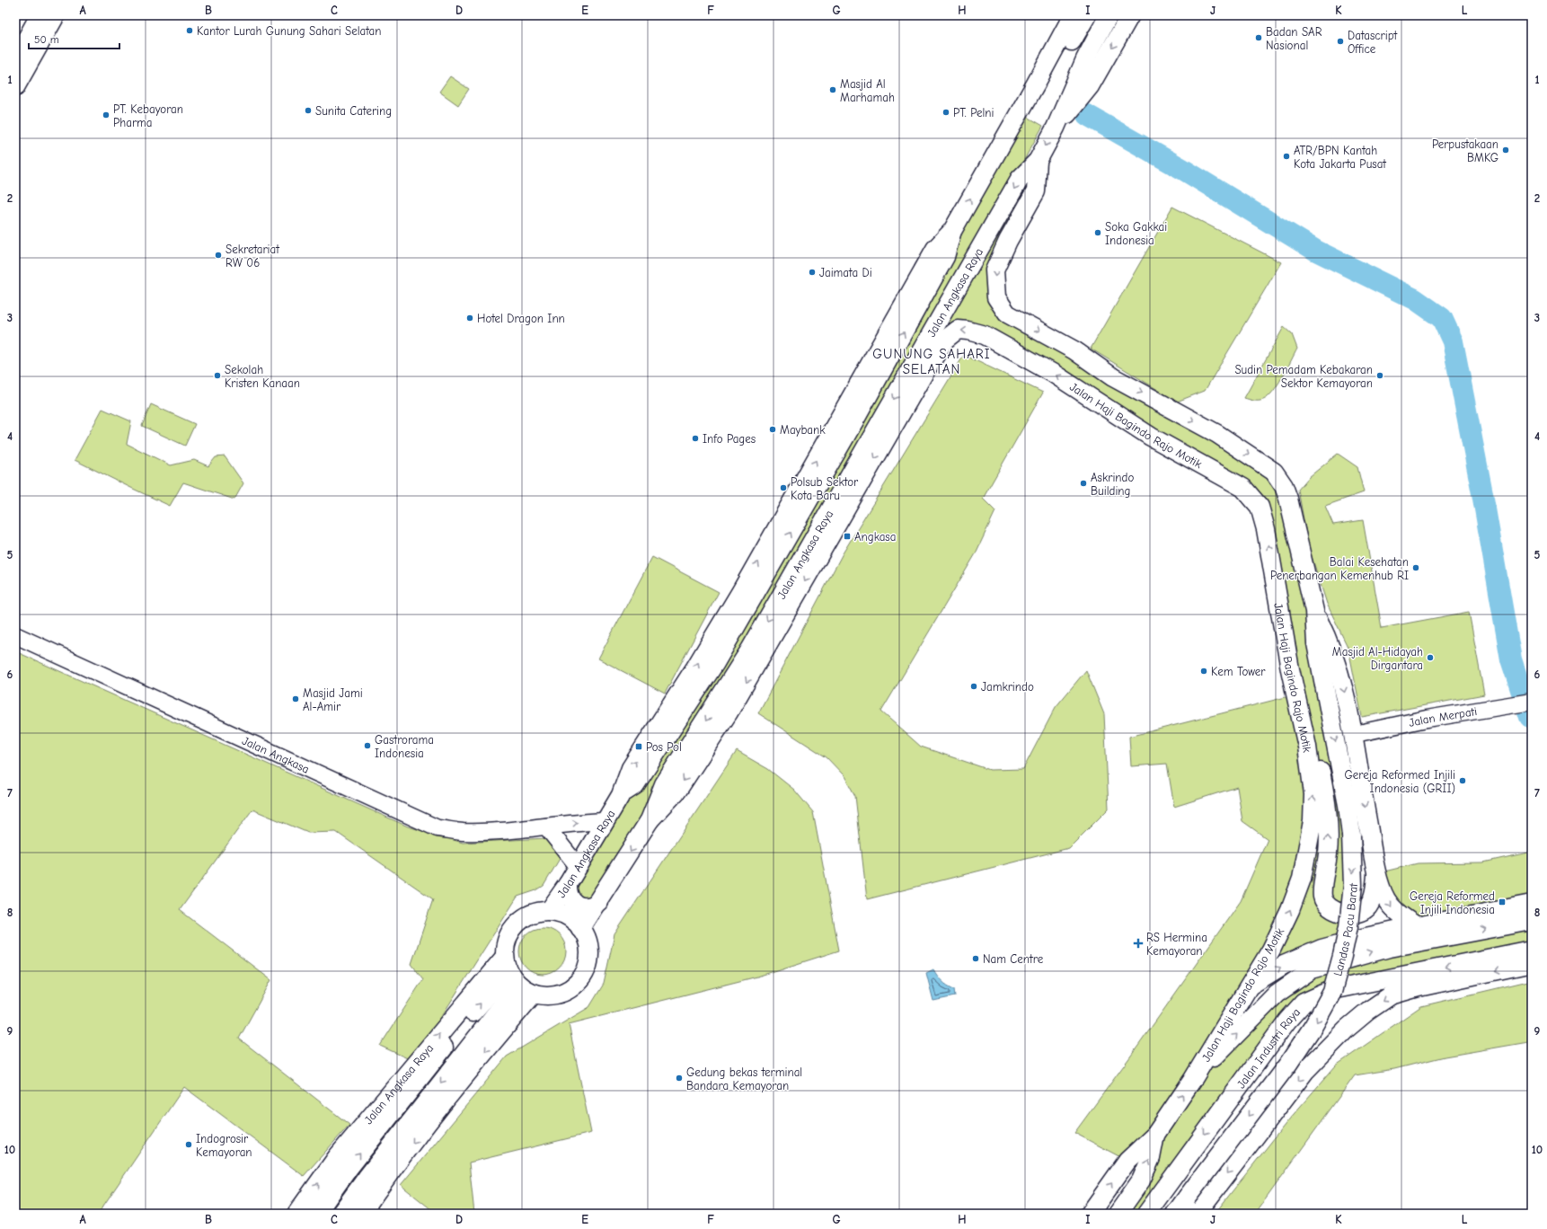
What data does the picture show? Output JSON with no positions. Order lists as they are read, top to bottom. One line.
{"streets":{"main road":["Jalan Angkasa Raya","Jalan Haji Bagindo Rajo Motik","Landas Pacu Barat","Jalan Industri Raya"],"street":["Jalan Merpati","Jalan Angkasa"]},"crossings":[["Jalan Angkasa Raya","Jalan Haji Bagindo Rajo Motik"],["Jalan Angkasa Raya","Jalan Angkasa"],["Jalan Angkasa Raya","Landas Pacu Barat"]],"one_way":["Jalan Haji Bagindo Rajo Motik","Landas Pacu Barat"],"districts":["GUNUNG SAHARI SELATAN"],"places":{"other":["Kantor Lurah Gunung Sahari Selatan","Badan SAR Nasional","Datascript Office","Masjid Al Marhamah","Sunita Catering","PT. Pelni","PT. Kebayoran Pharma","Perpustakaan BMKG","ATR/BPN Kantah Kota Jakarta Pusat","Soka Gakkai Indonesia","Sekretariat RW 06","Jaimata Di","Hotel Dragon Inn","Sekolah Kristen Kanaan","Sudin Pemadam Kebakaran Sektor Kemayoran","Maybank","Info Pages","Askrindo Building","Polsub Sektor Kota Baru","Balai Kesehatan Penerbangan Kemenhub RI","Masjid Al-Hidayah Dirgantara","Kem Tower","Jamkrindo","Masjid Jami Al-Amir","Gastrorama Indonesia","Gereja Reformed Injili Indonesia (GRII)","Nam Centre","Gedung bekas terminal Bandara Kemayoran","Indogrosir Kemayoran"],"transit":["Angkasa","Pos Pol","Gereja Reformed Injili Indonesia"],"health":["RS Hermina Kemayoran"]},"scale_bar":"50 m","grid":{"columns":["A","B","C","D","E","F","G","H","I","J","K","L"],"rows":["1","2","3","4","5","6","7","8","9","10"]}}
